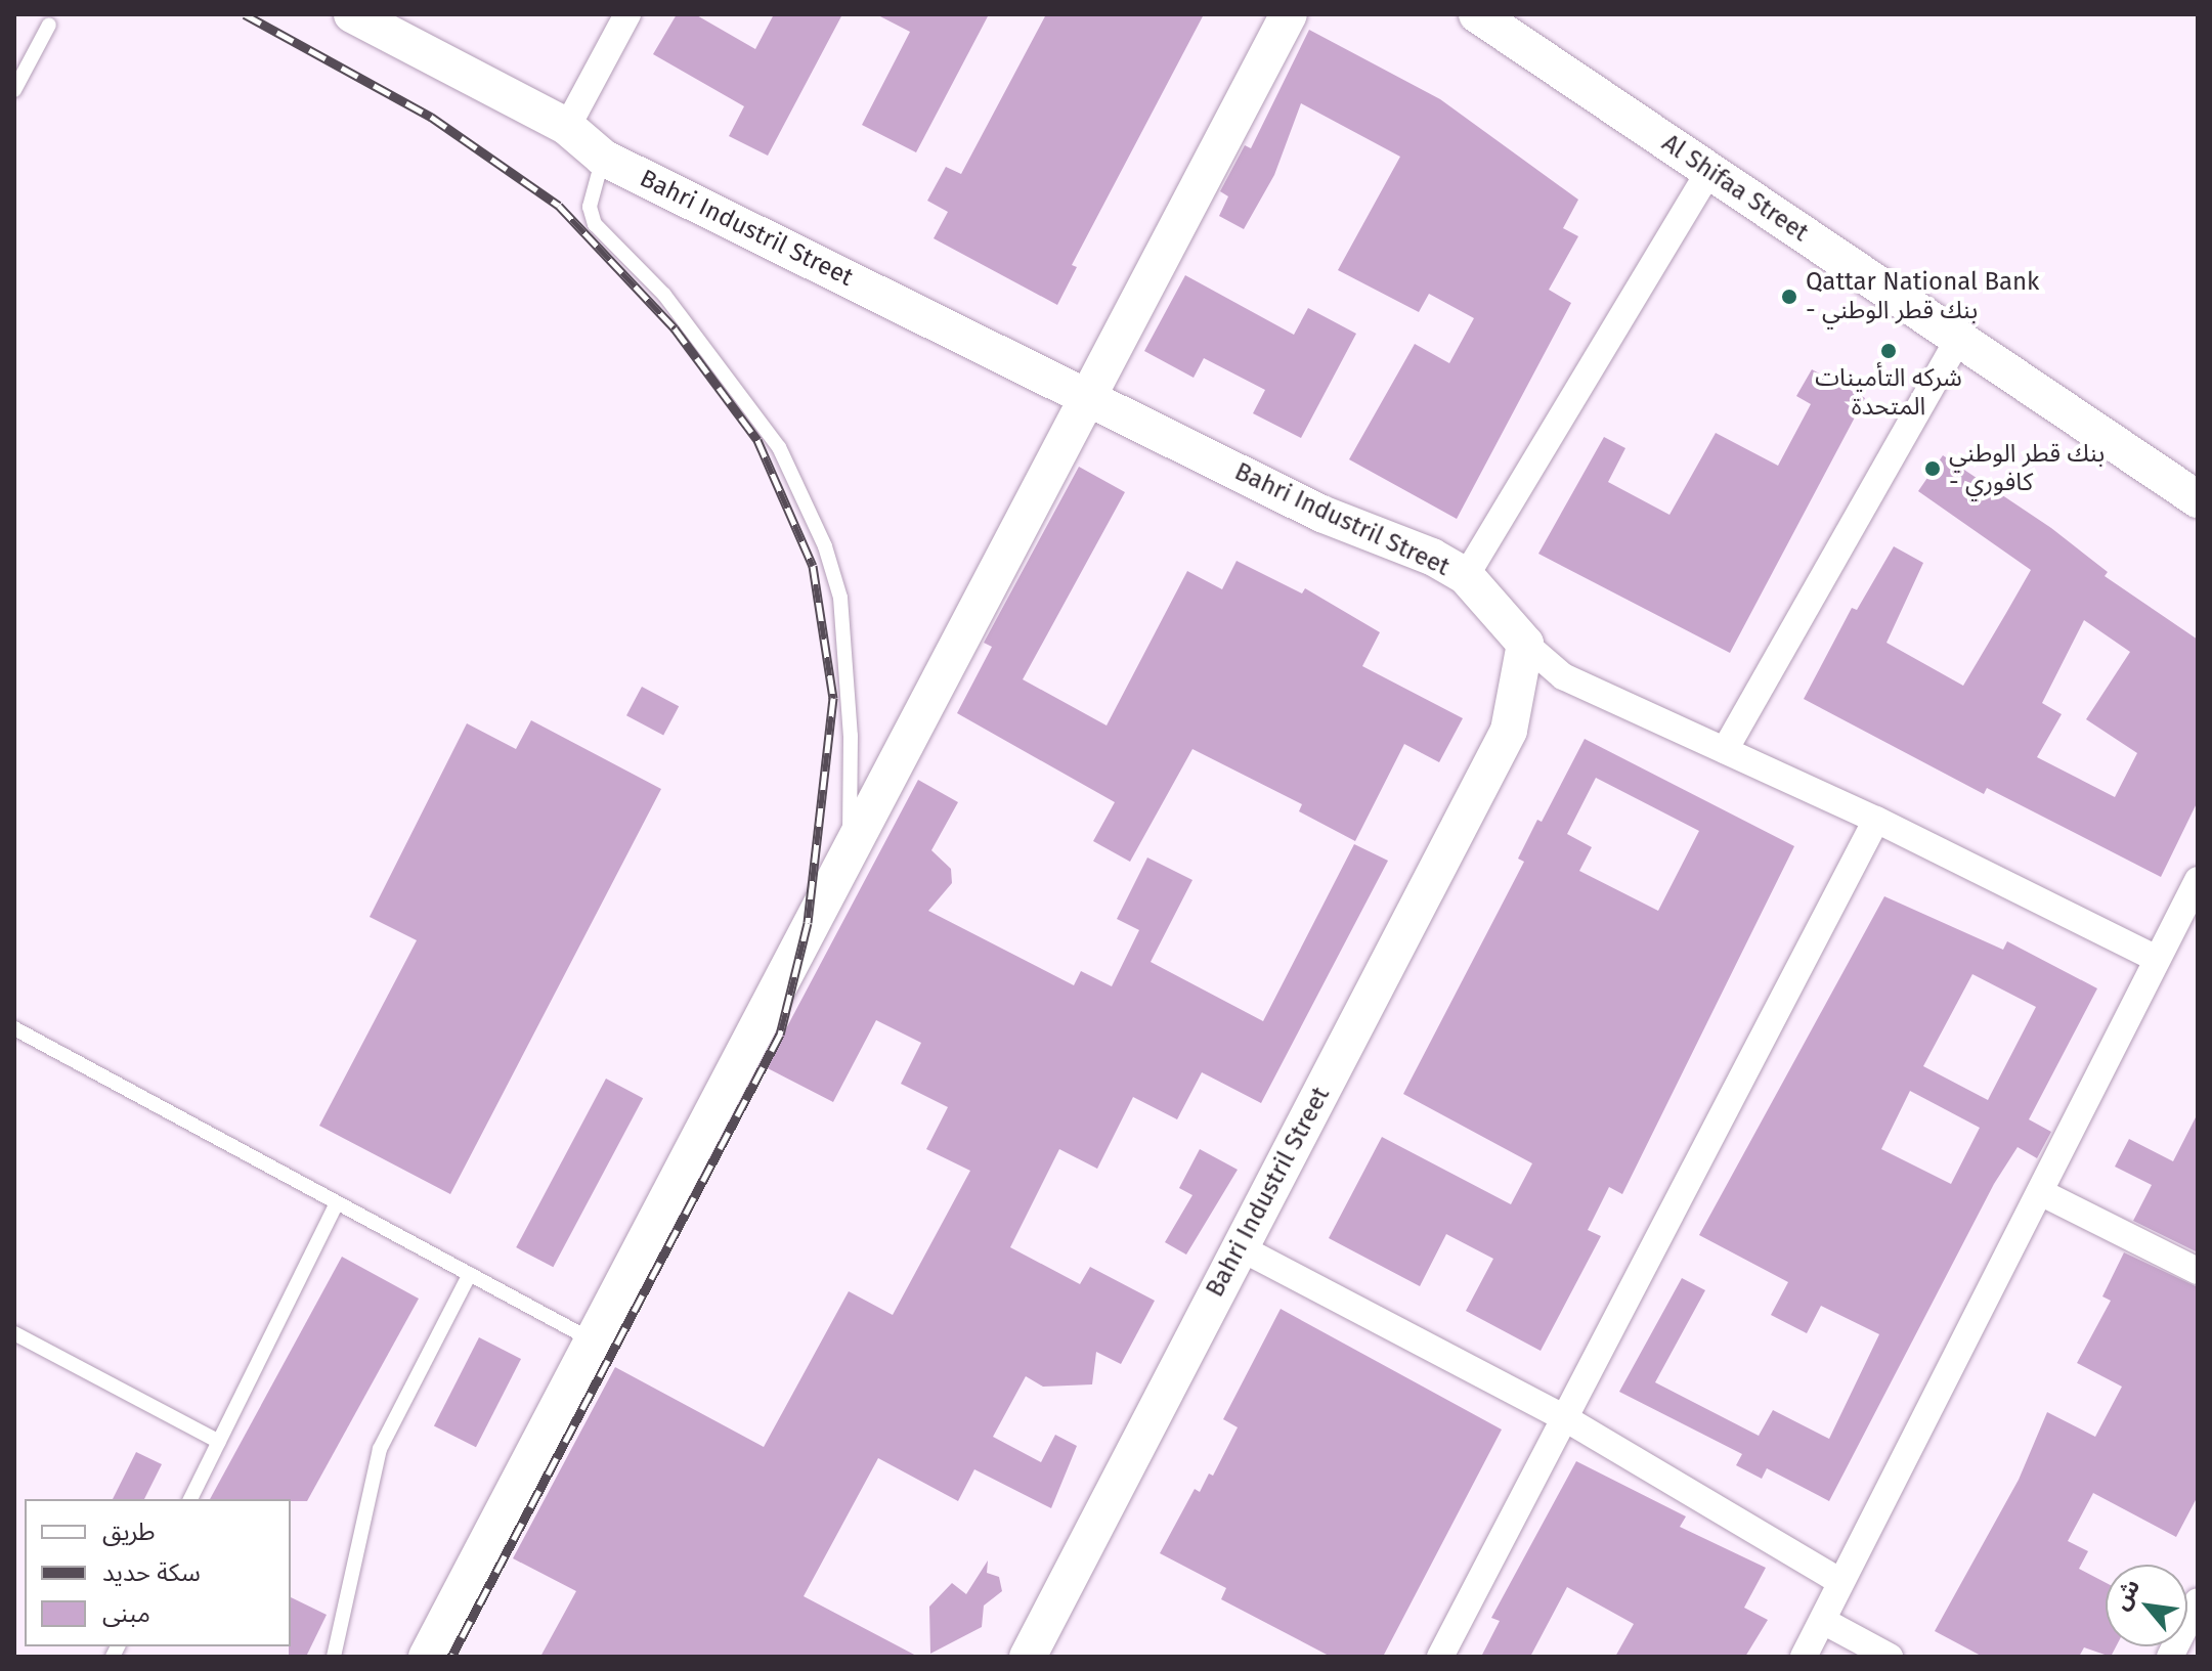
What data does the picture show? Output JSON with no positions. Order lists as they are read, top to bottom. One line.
{"streets":{"street":["Al Shifaa Street","Bahri Industril Street"]},"places":["Qattar National Bank - بنك قطر الوطني","شركه التأمينات المتحدة","بنك قطر الوطني - كافوري"],"legend":["طريق","سكة حديد","مبنى"],"north":"top left"}
